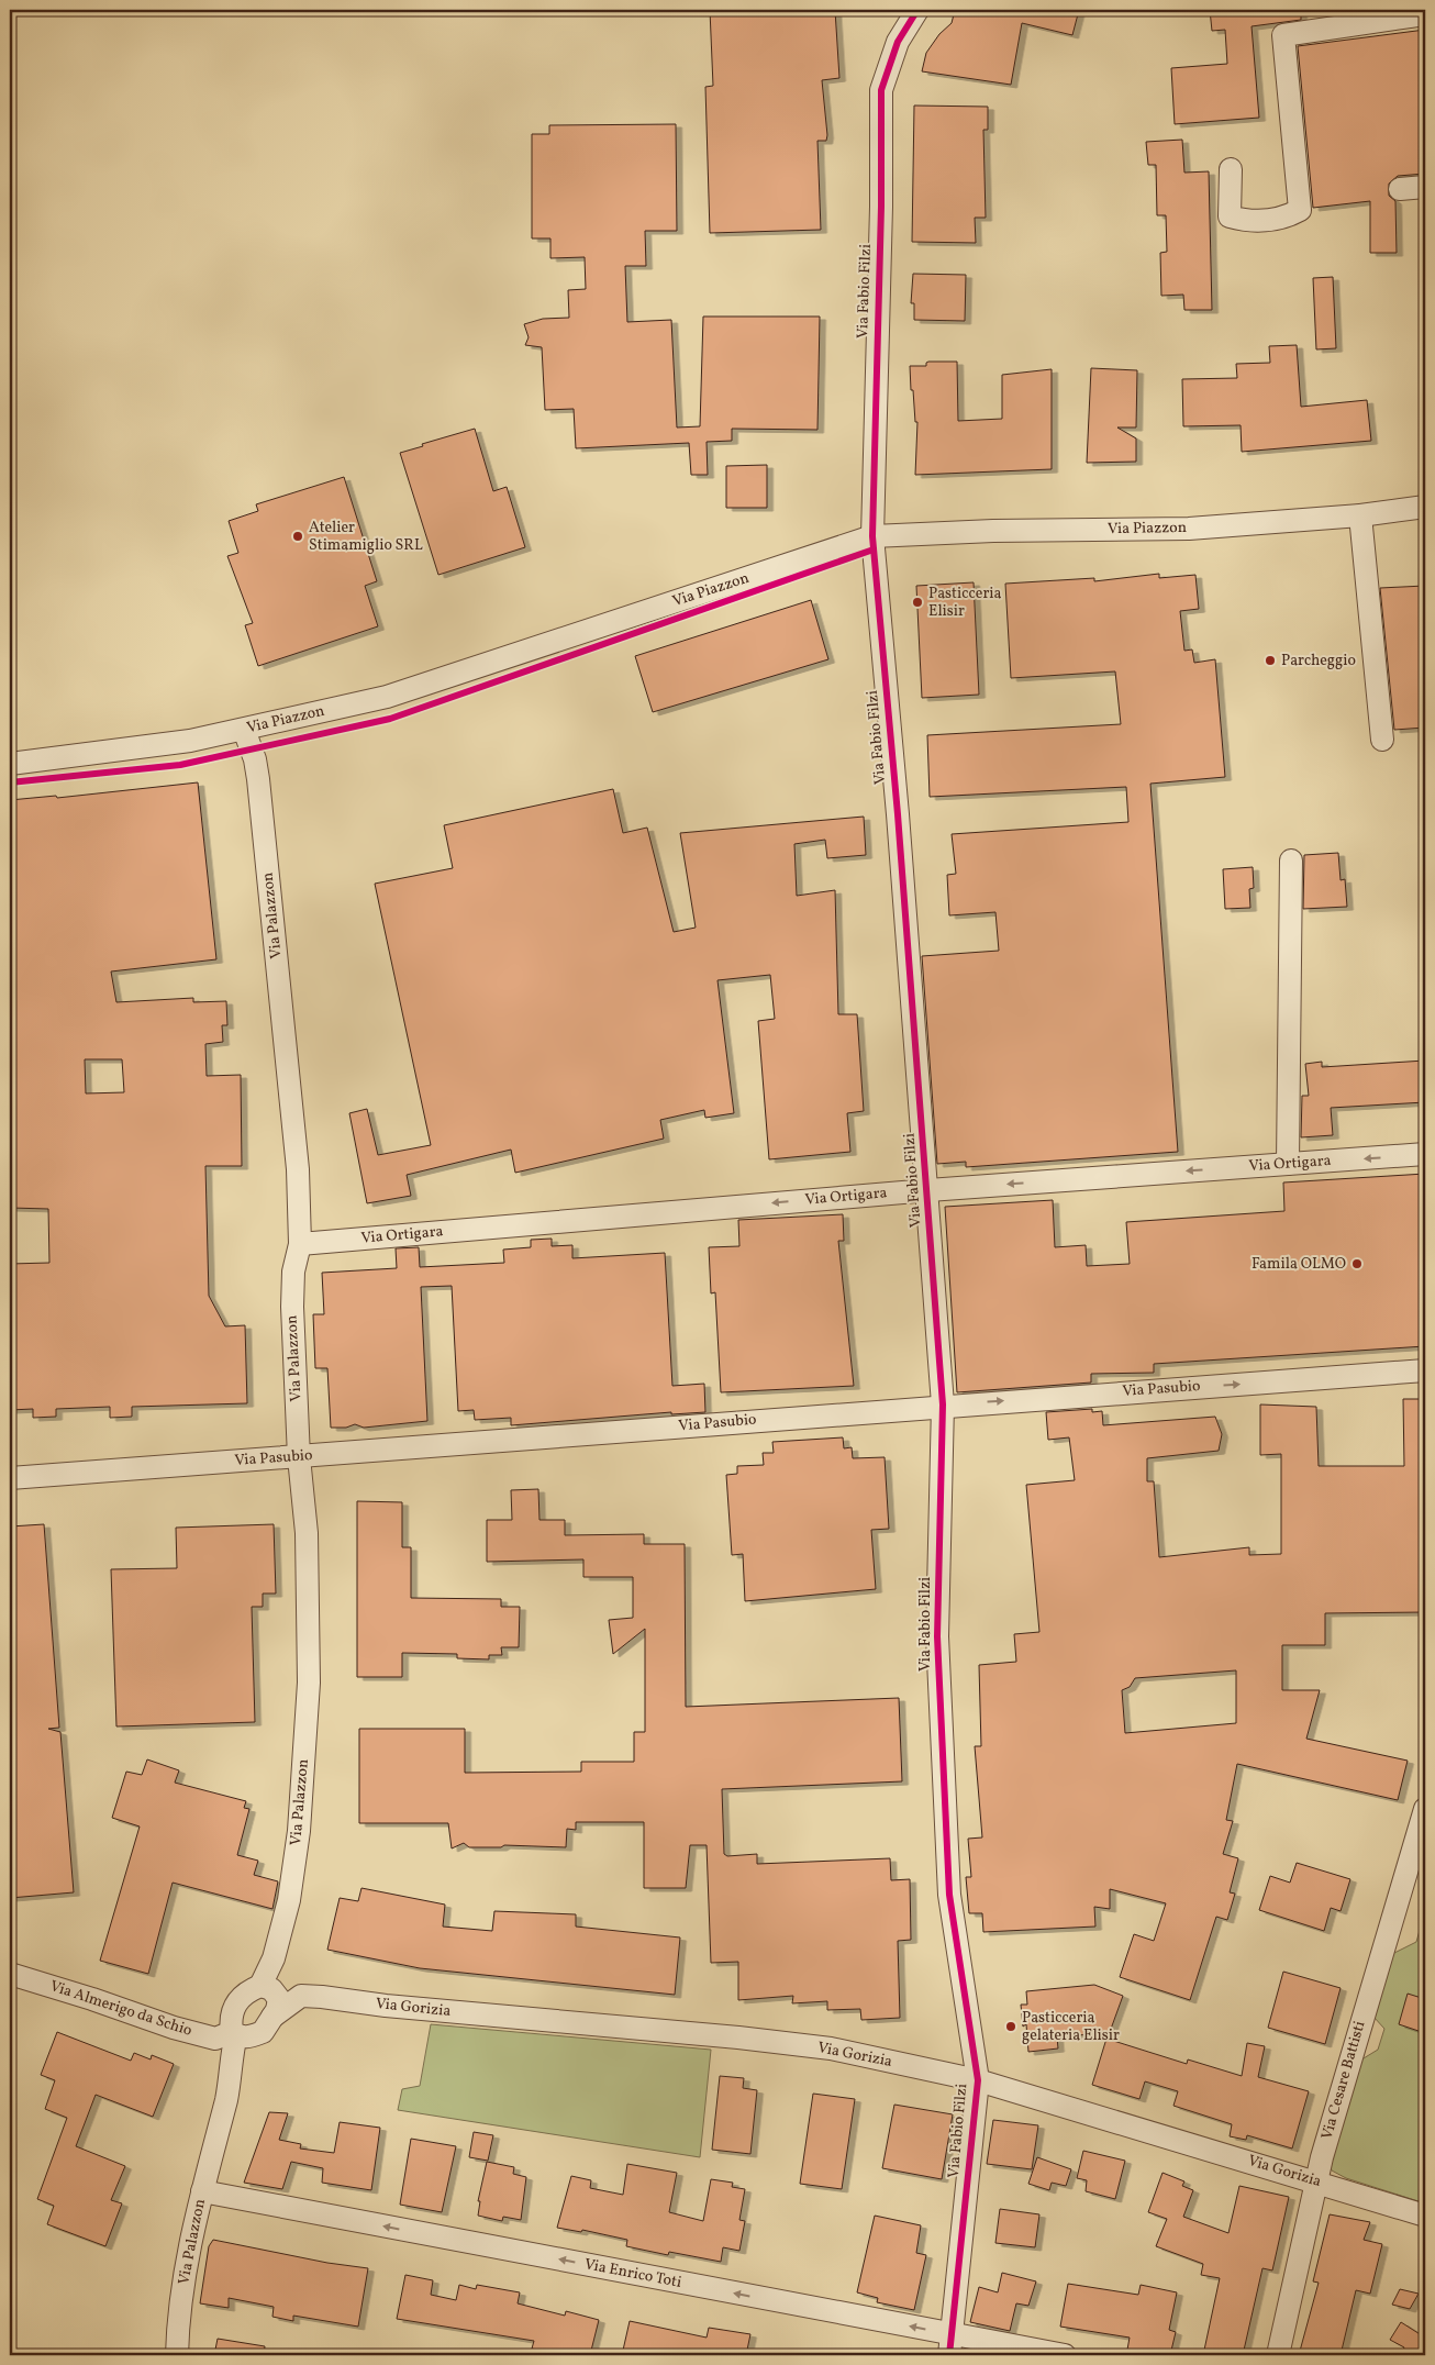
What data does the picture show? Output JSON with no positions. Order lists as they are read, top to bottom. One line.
{"streets":{"street":["Via Fabio Filzi","Via Piazzon","Via Palazzon","Via Ortigara","Via Pasubio","Via Gorizia","Via Almerigo da Schio","Via Cesare Battisti","Via Enrico Toti"]},"crossings":[["Via Fabio Filzi","Via Piazzon"],["Via Fabio Filzi","Via Ortigara"],["Via Fabio Filzi","Via Pasubio"],["Via Fabio Filzi","Via Gorizia"],["Via Fabio Filzi","Via Enrico Toti"],["Via Piazzon","Via Palazzon"],["Via Palazzon","Via Ortigara"],["Via Palazzon","Via Pasubio"],["Via Palazzon","Via Gorizia"],["Via Palazzon","Via Almerigo da Schio"],["Via Palazzon","Via Enrico Toti"],["Via Gorizia","Via Almerigo da Schio"],["Via Gorizia","Via Cesare Battisti"]],"one_way":["Via Ortigara","Via Enrico Toti"],"places":["Atelier Stimamiglio SRL","Pasticceria Elisir","Parcheggio","Famila OLMO","Pasticceria gelateria Elisir"]}
